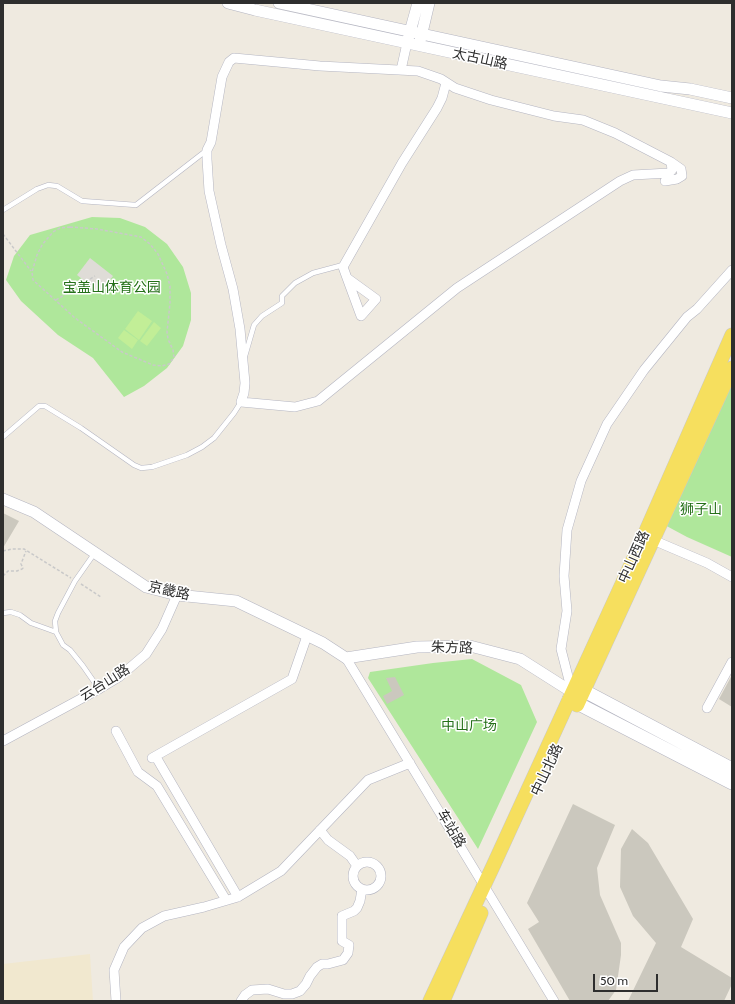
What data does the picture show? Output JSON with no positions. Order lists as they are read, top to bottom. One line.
{"streets":{"main road":["中山西路","朱方路","中山北路"],"street":["太古山路","京畿路","云台山路","车站路"]},"crossings":[["中山西路","朱方路"],["中山西路","中山北路"],["京畿路","朱方路"],["京畿路","云台山路"],["京畿路","车站路"],["朱方路","中山北路"],["朱方路","车站路"],["中山北路","车站路"]],"parks":["宝盖山体育公园","狮子山","中山广场"],"scale_bar":"50 m"}
